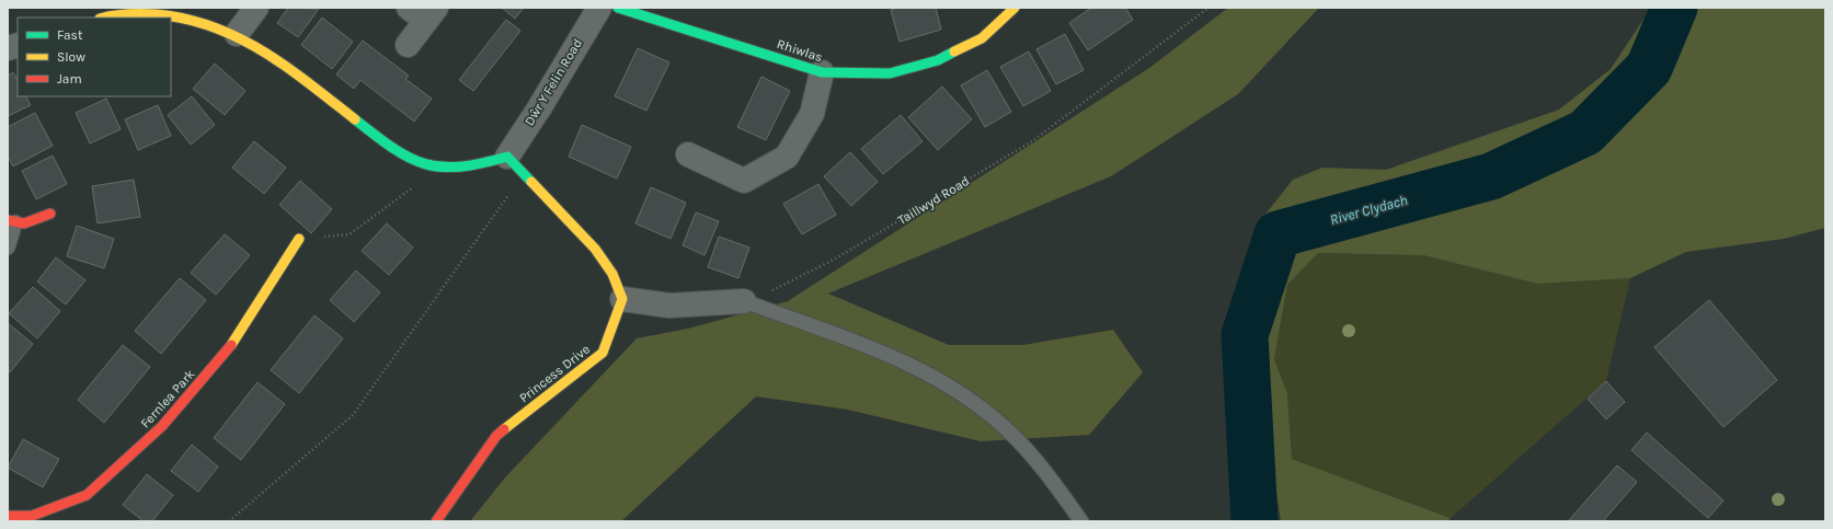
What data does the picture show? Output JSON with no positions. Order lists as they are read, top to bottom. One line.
{"streets":{"street":["Rhiwlas","Dŵr Y Felin Road","Princess Drive","Fernlea Park"],"path":["Taillwyd Road"]},"water":["River Clydach"],"legend":["Fast","Slow","Jam"]}
